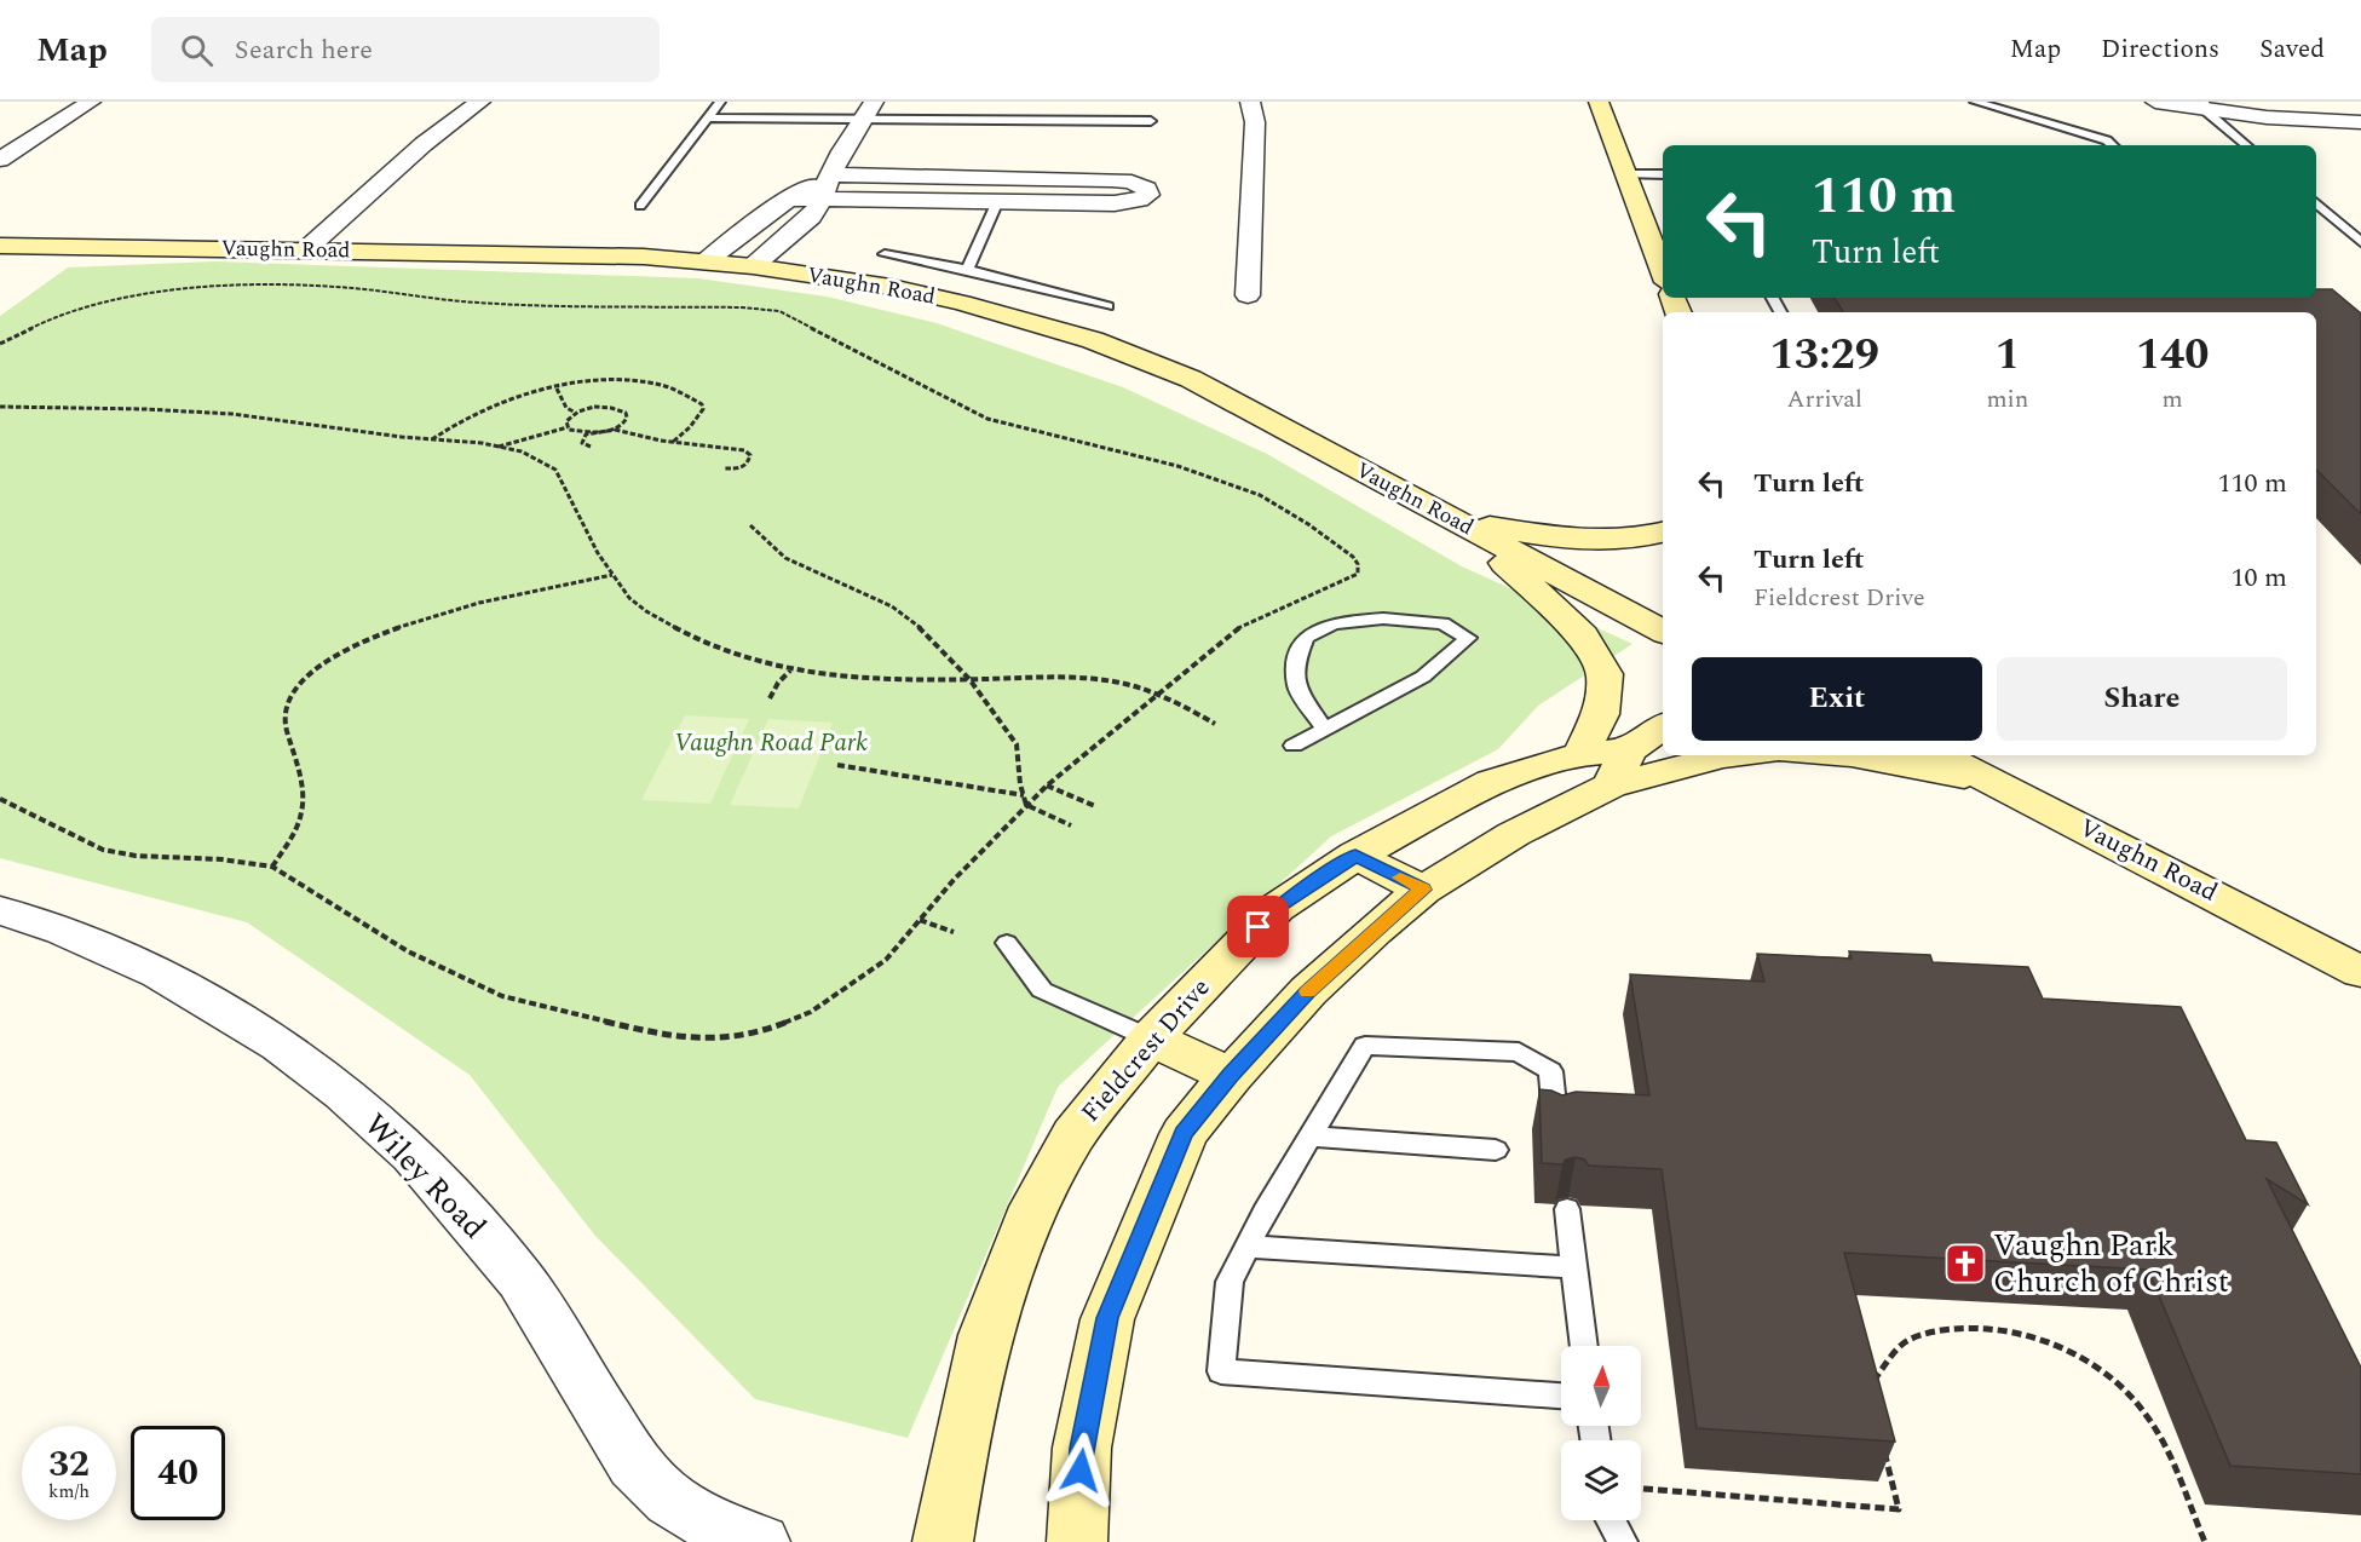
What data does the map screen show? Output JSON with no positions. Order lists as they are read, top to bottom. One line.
{"streets":{"main road":["Vaughn Road","Fieldcrest Drive"],"street":["Wiley Road"]},"parks":["Vaughn Road Park"],"places":{"church":["Vaughn Park Church of Christ"]},"north":"top","page":{"header":"Map","search":"Search here","nav":["Map","Directions","Saved"],"turn":["110 m","Turn left"],"eta":["13:29","Arrival","1","min","140","m"],"list":[{"name":"Turn left","value":"110 m"},{"name":"Turn left","note":"Fieldcrest Drive","value":"10 m"}],"buttons":["Exit","Share"],"speed":"32 km/h","limit":"40"}}
